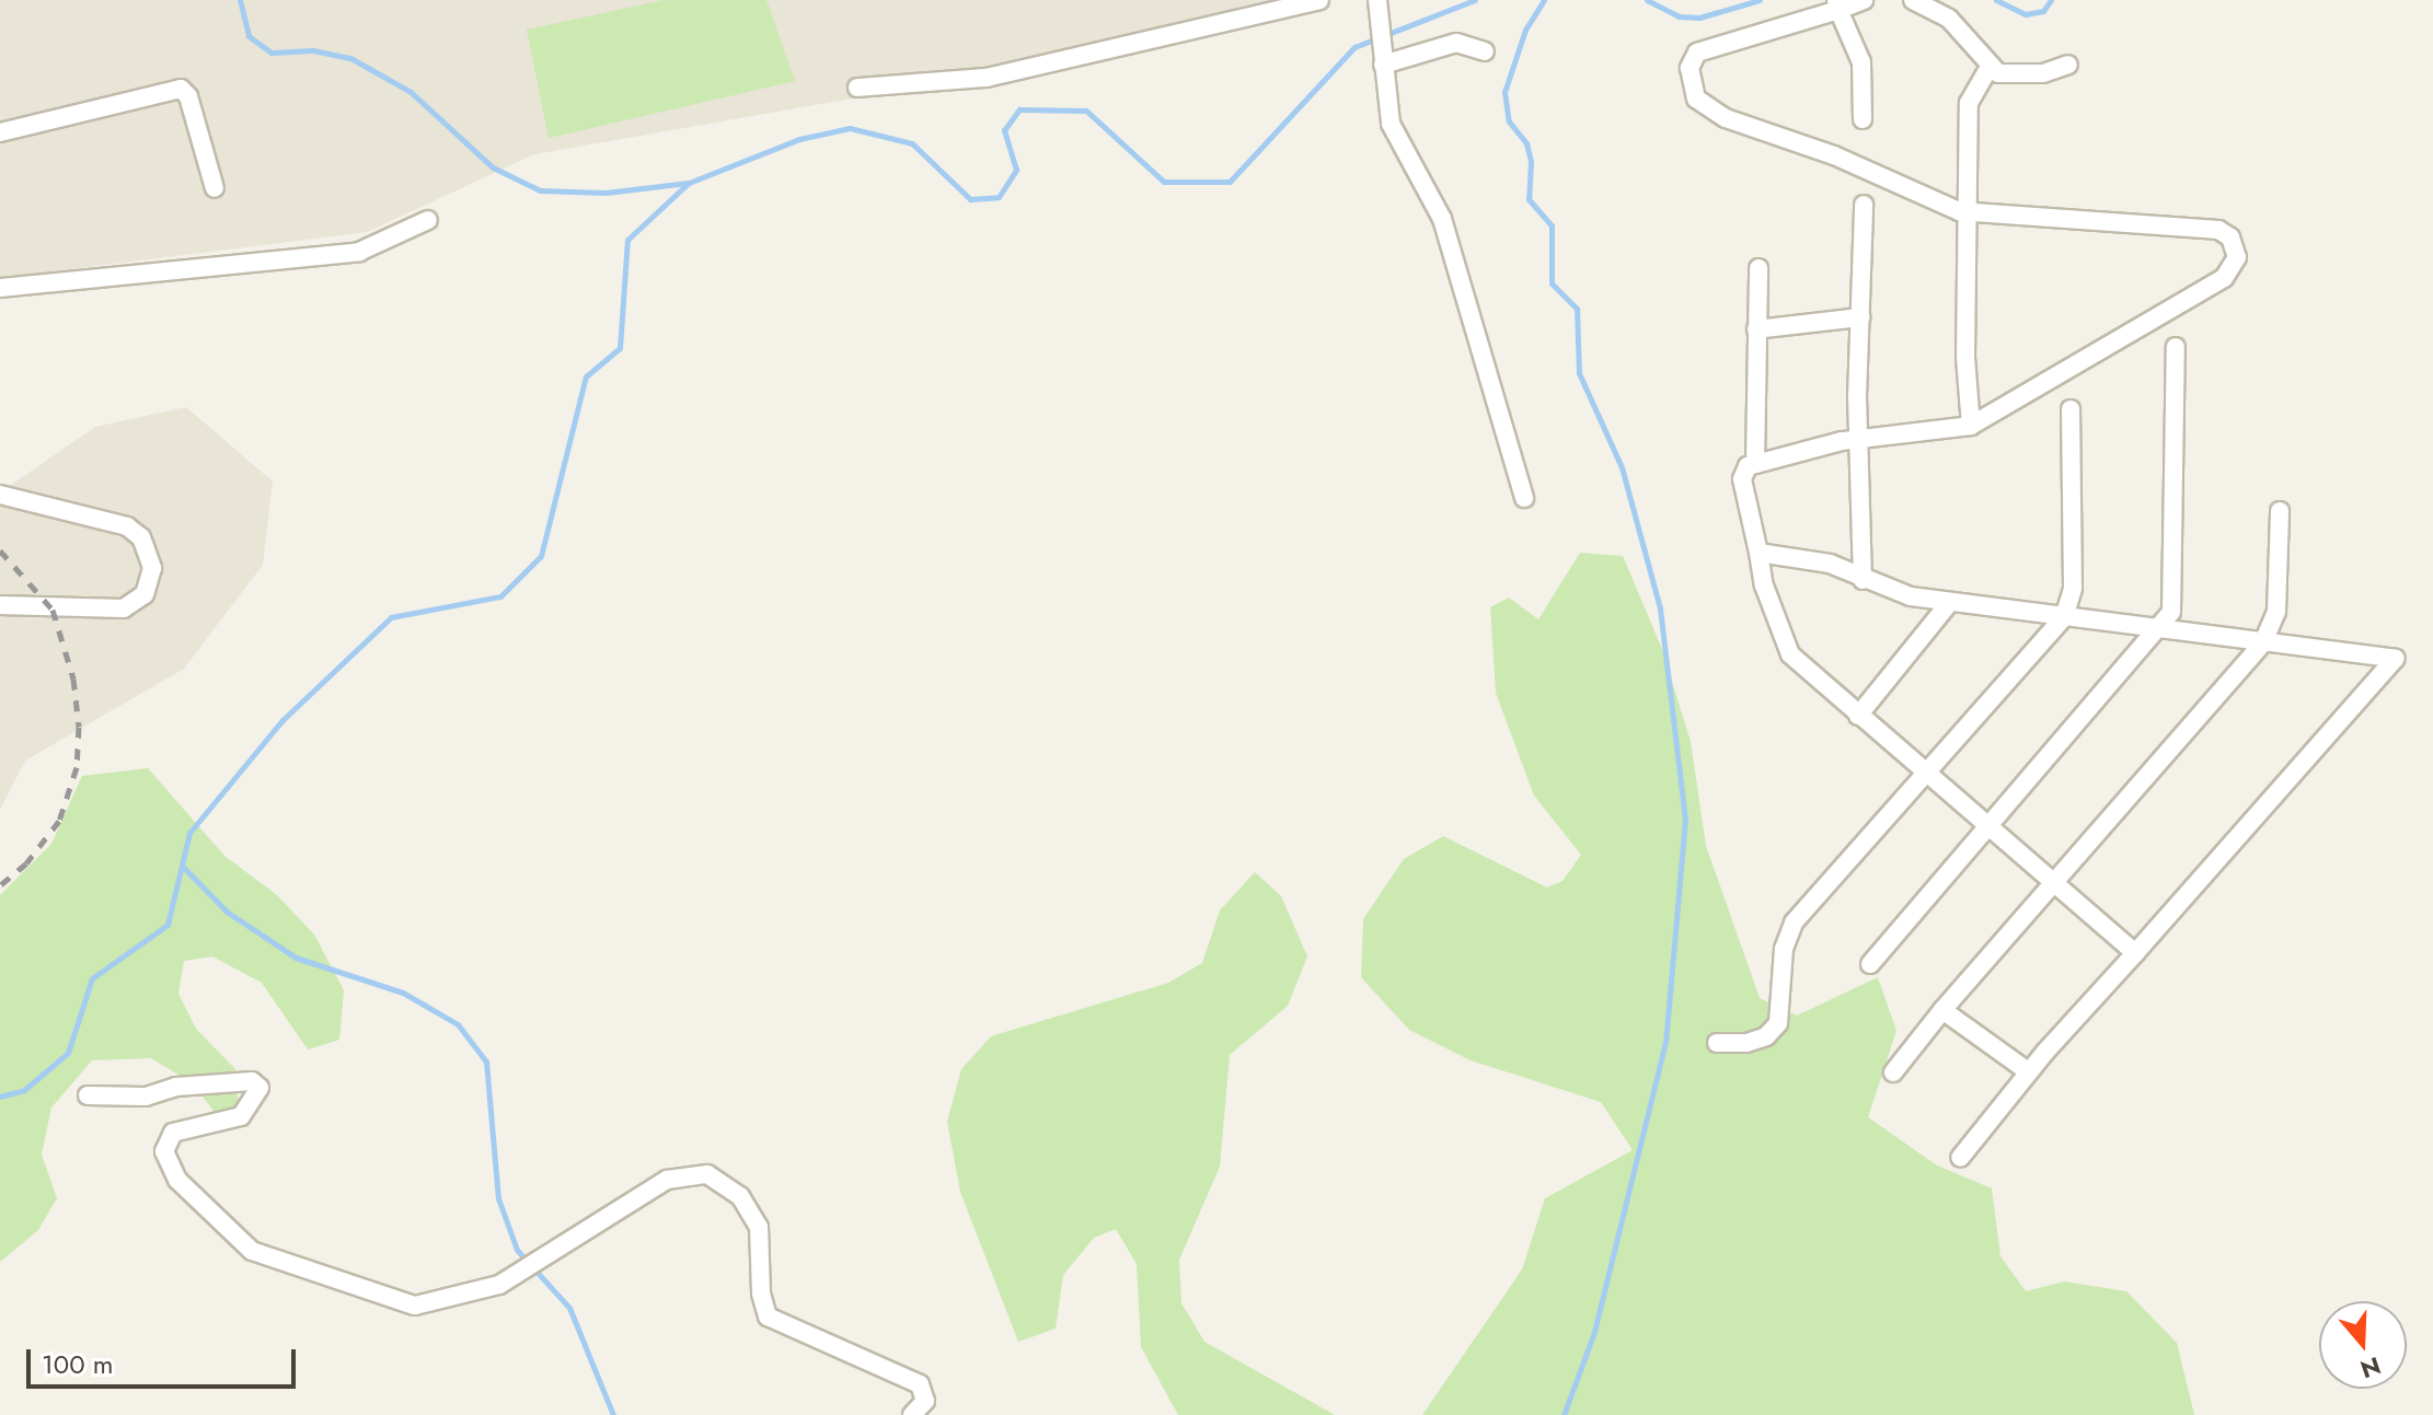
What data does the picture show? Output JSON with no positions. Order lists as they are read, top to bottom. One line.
{"scale_bar":"100 m","north":"bottom"}
